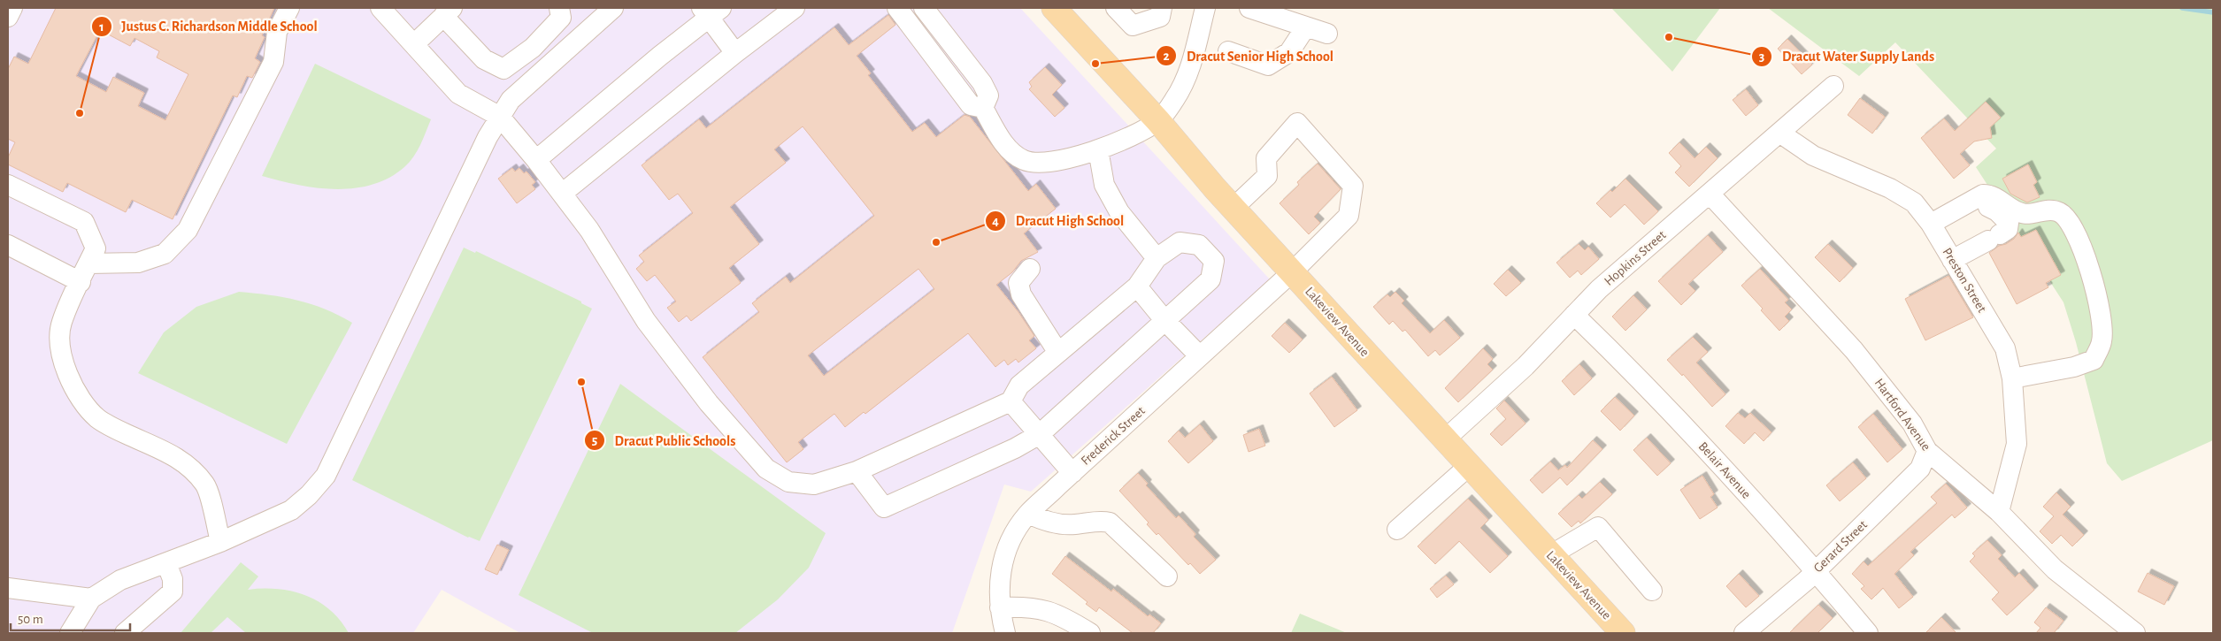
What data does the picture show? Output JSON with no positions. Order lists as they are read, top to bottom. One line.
{"streets":{"main road":["Lakeview Avenue"],"street":["Hopkins Street","Preston Street","Hartford Avenue","Frederick Street","Belair Avenue","Gerard Street"]},"crossings":[["Hopkins Street","Preston Street"],["Hopkins Street","Lakeview Avenue"],["Hopkins Street","Hartford Avenue"],["Hopkins Street","Belair Avenue"],["Preston Street","Hartford Avenue"],["Lakeview Avenue","Frederick Street"],["Hartford Avenue","Gerard Street"],["Belair Avenue","Gerard Street"]],"places":["Dracut Water Supply Lands","Dracut Senior High School","Justus C. Richardson Middle School","Dracut High School","Dracut Public Schools"],"scale_bar":"50 m"}
